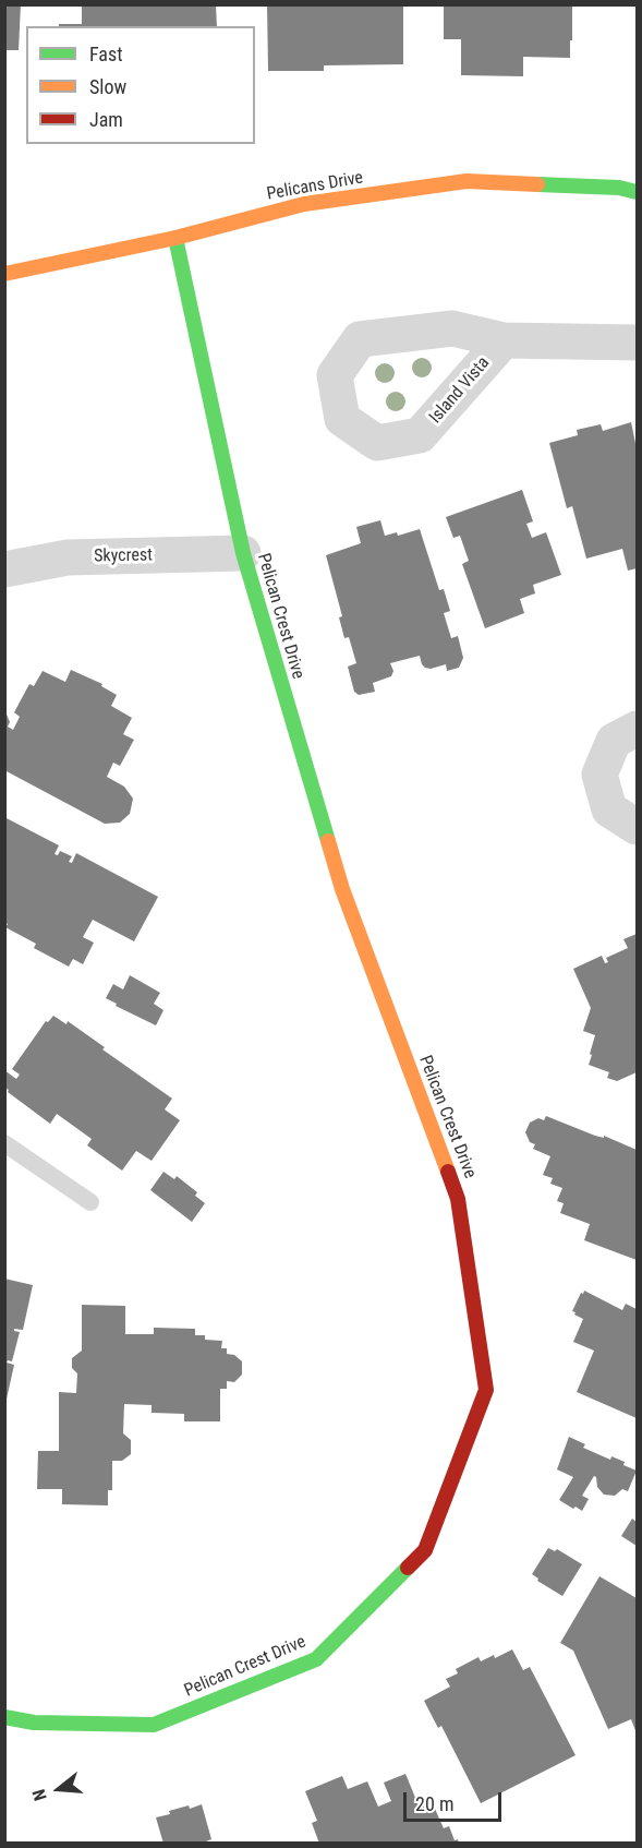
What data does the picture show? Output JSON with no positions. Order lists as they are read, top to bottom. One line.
{"streets":{"street":["Pelicans Drive","Island Vista","Skycrest","Pelican Crest Drive"]},"crossings":[["Pelicans Drive","Pelican Crest Drive"],["Skycrest","Pelican Crest Drive"]],"legend":["Fast","Slow","Jam"],"scale_bar":"20 m","north":"left"}
